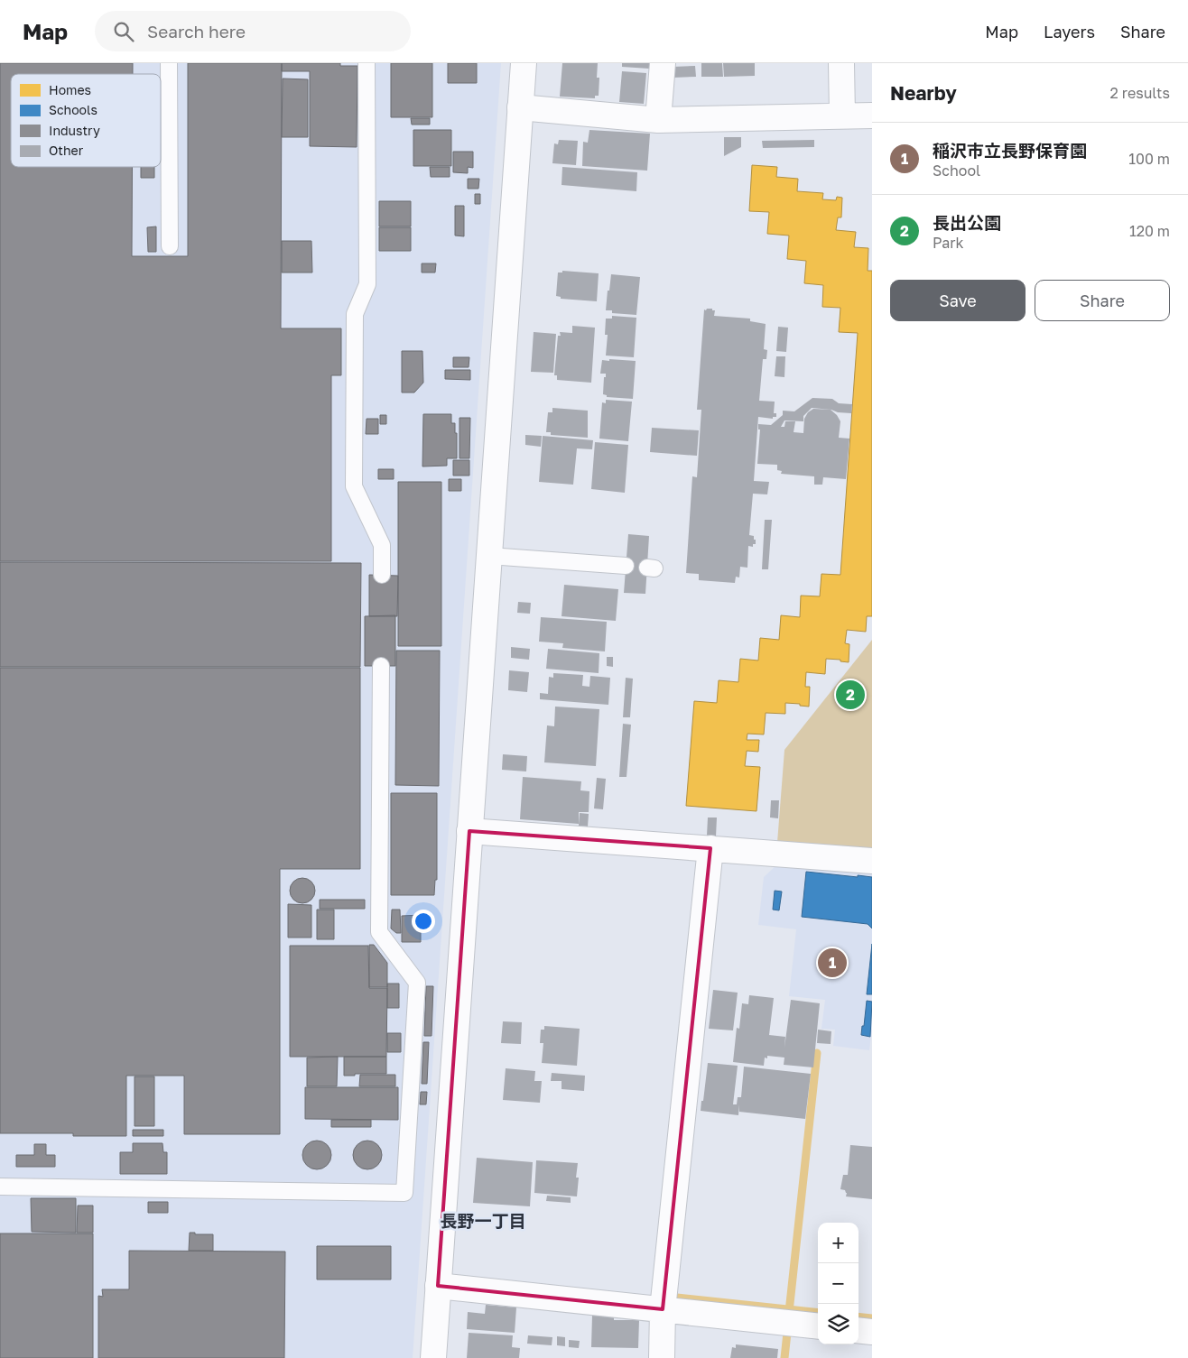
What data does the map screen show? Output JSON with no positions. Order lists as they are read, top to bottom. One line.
{"districts":["長野一丁目"],"legend":["Homes","Schools","Industry","Other"],"page":{"header":"Map","search":"Search here","nav":["Map","Layers","Share"],"heading":["Nearby","2 results"],"list":[{"mark":"1","name":"稲沢市立長野保育園","note":"School","value":"100 m"},{"mark":"2","name":"長出公園","note":"Park","value":"120 m"}],"buttons":["Save","Share"],"pins":["2","1"],"map_buttons":["+","−"]}}
